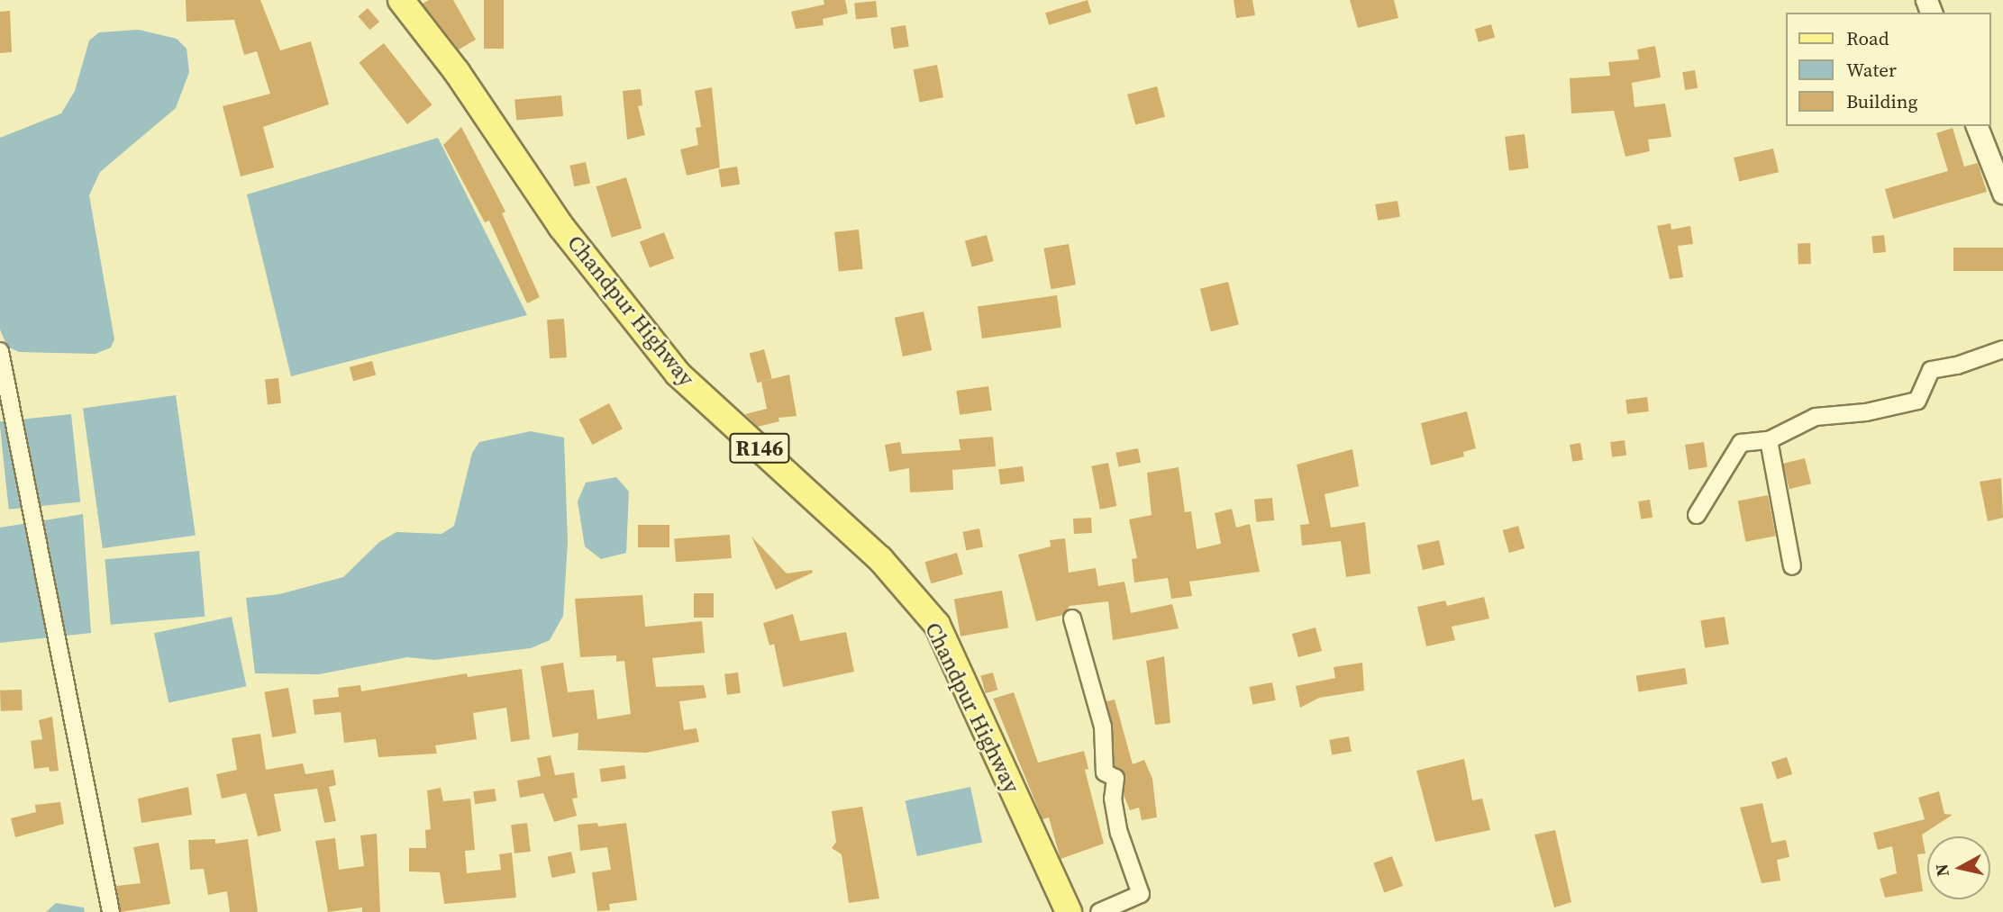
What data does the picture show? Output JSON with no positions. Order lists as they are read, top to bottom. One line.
{"streets":{"main road":["Chandpur Highway","R146"]},"legend":["Road","Water","Building"],"north":"left"}
